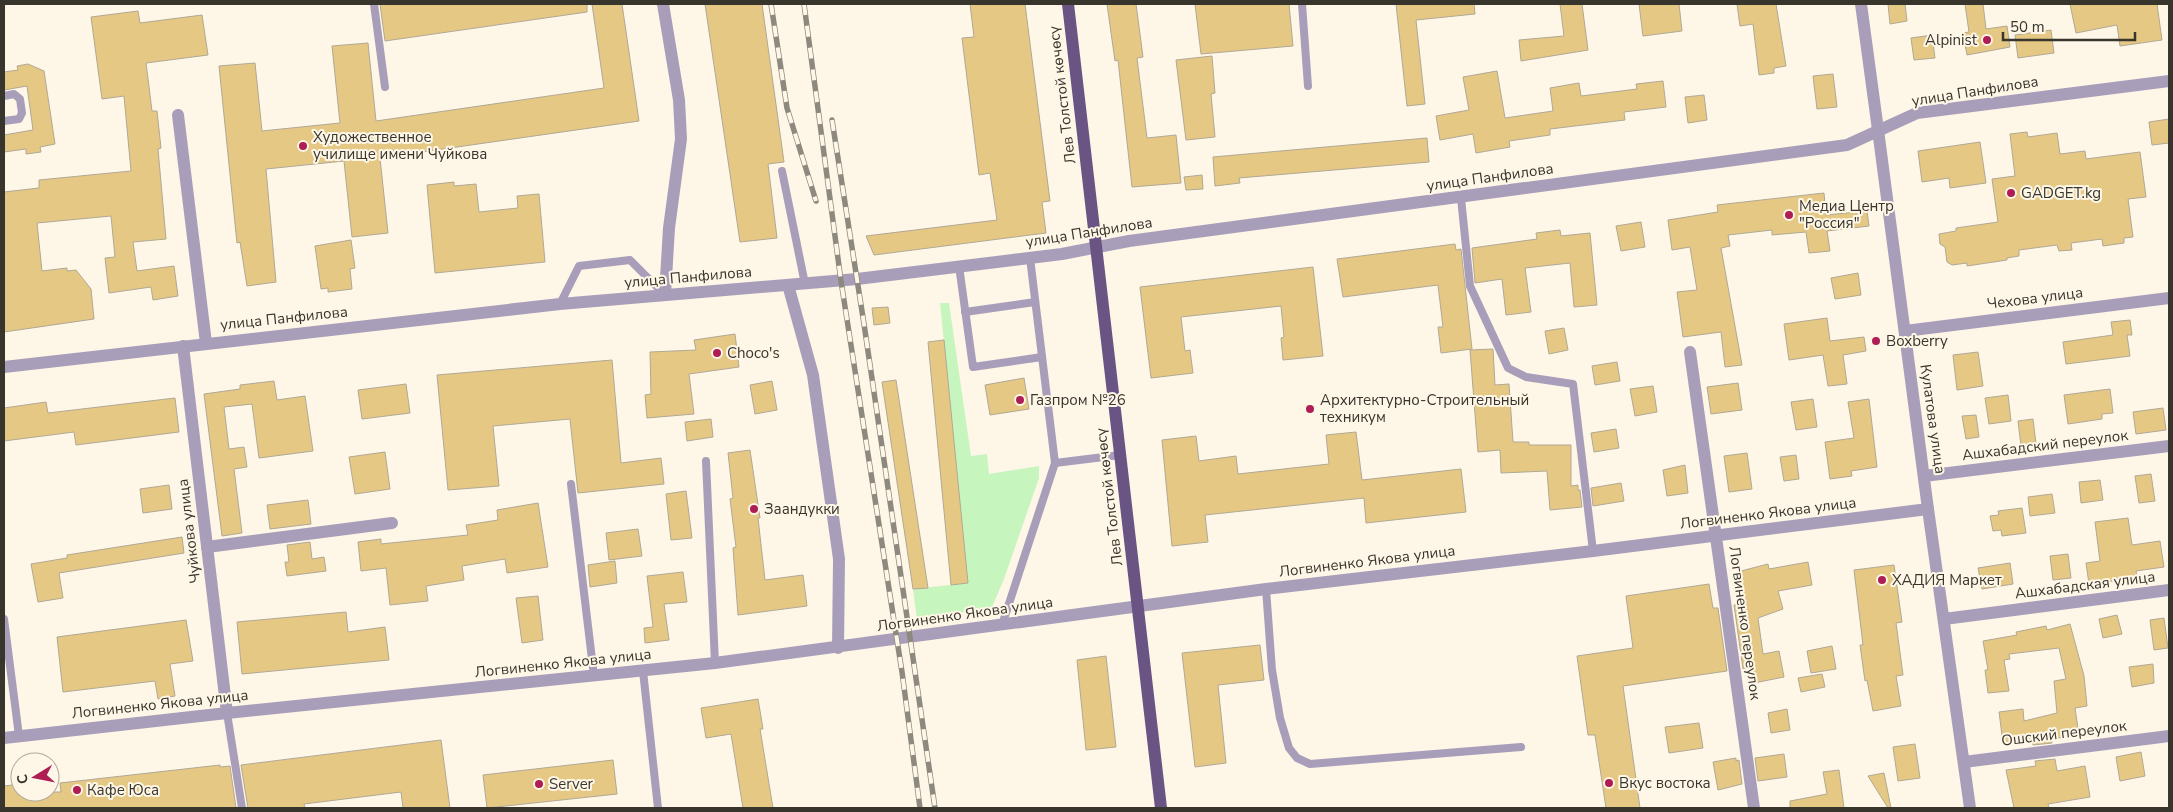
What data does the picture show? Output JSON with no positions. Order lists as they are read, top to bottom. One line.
{"streets":{"main road":["Лев Толстой көчөсү"],"street":["улица Панфилова","Чехова улица","Кулатова улица","Ашхабадский переулок","Логвиненко Якова улица","Чуйкова улица","Ашхабадская улица","Логвиненко переулок","Ошский переулок"]},"crossings":[["улица Панфилова","Лев Толстой көчөсү"],["улица Панфилова","Кулатова улица"],["улица Панфилова","Чуйкова улица"],["Лев Толстой көчөсү","Логвиненко Якова улица"],["Чехова улица","Кулатова улица"],["Кулатова улица","Ашхабадский переулок"],["Кулатова улица","Логвиненко Якова улица"],["Кулатова улица","Ашхабадская улица"],["Кулатова улица","Ошский переулок"],["Логвиненко Якова улица","Чуйкова улица"],["Логвиненко Якова улица","Логвиненко переулок"]],"places":["Alpinist","Художественное училище имени Чуйкова","GADGET.kg","Медиа Центр \"Россия\"","Boxberry","Choco's","Газпром №26","Архитектурно-Строительный техникум","Заандукки","ХАДИЯ Маркет","Вкус востока","Server","Кафе Юса"],"scale_bar":"50 m","north":"left"}
